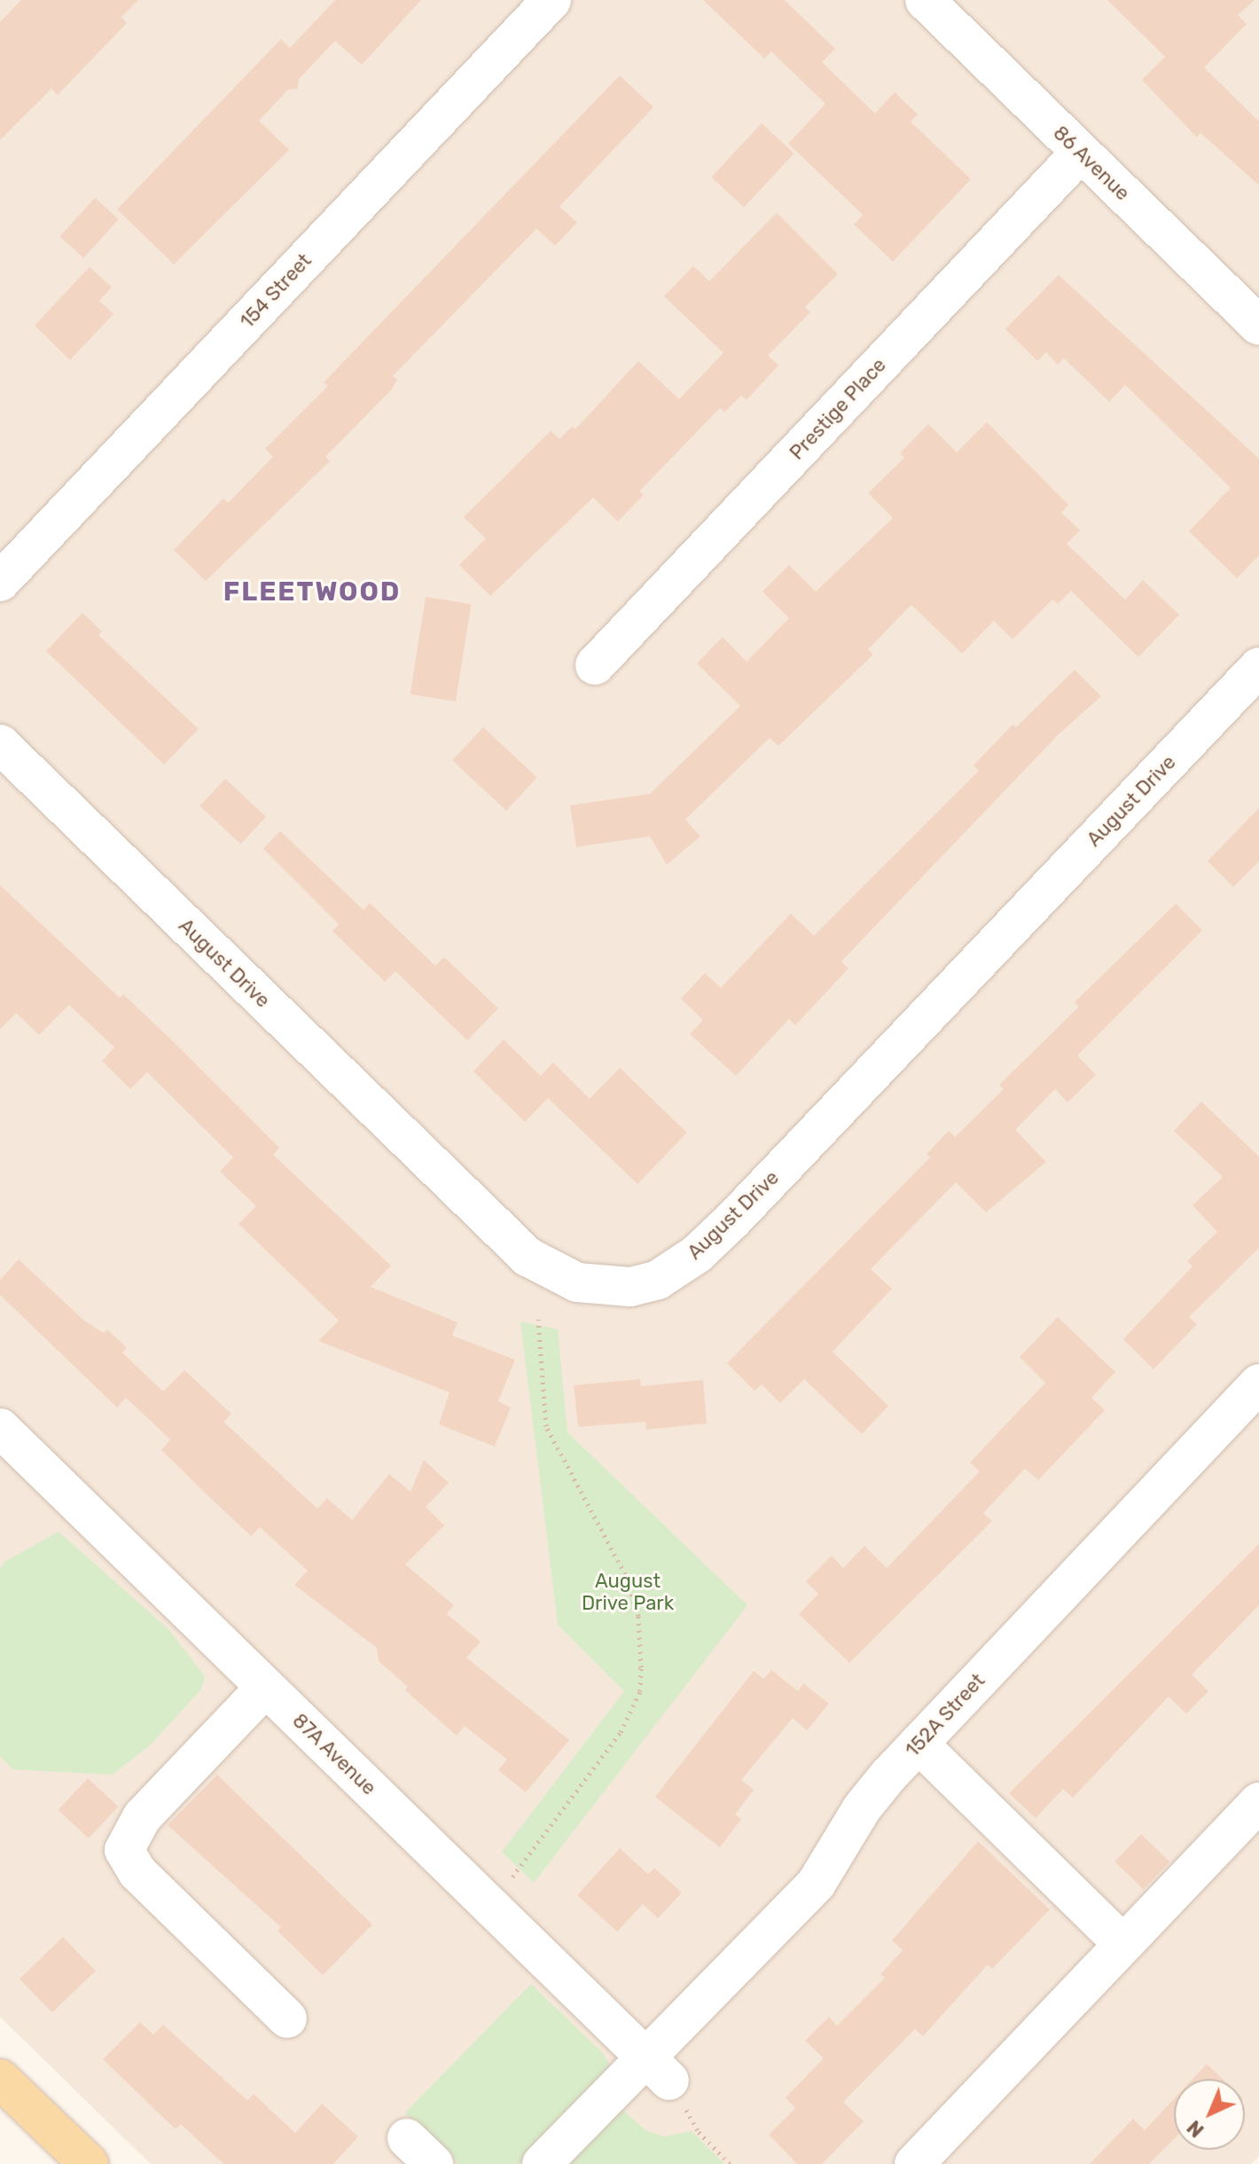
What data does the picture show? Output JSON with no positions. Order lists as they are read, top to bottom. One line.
{"streets":{"street":["86 Avenue","154 Street","Prestige Place","August Drive","152A Street","87A Avenue"]},"crossings":[["86 Avenue","Prestige Place"],["152A Street","87A Avenue"]],"districts":["FLEETWOOD"],"parks":["August Drive Park"],"north":"bottom left"}
